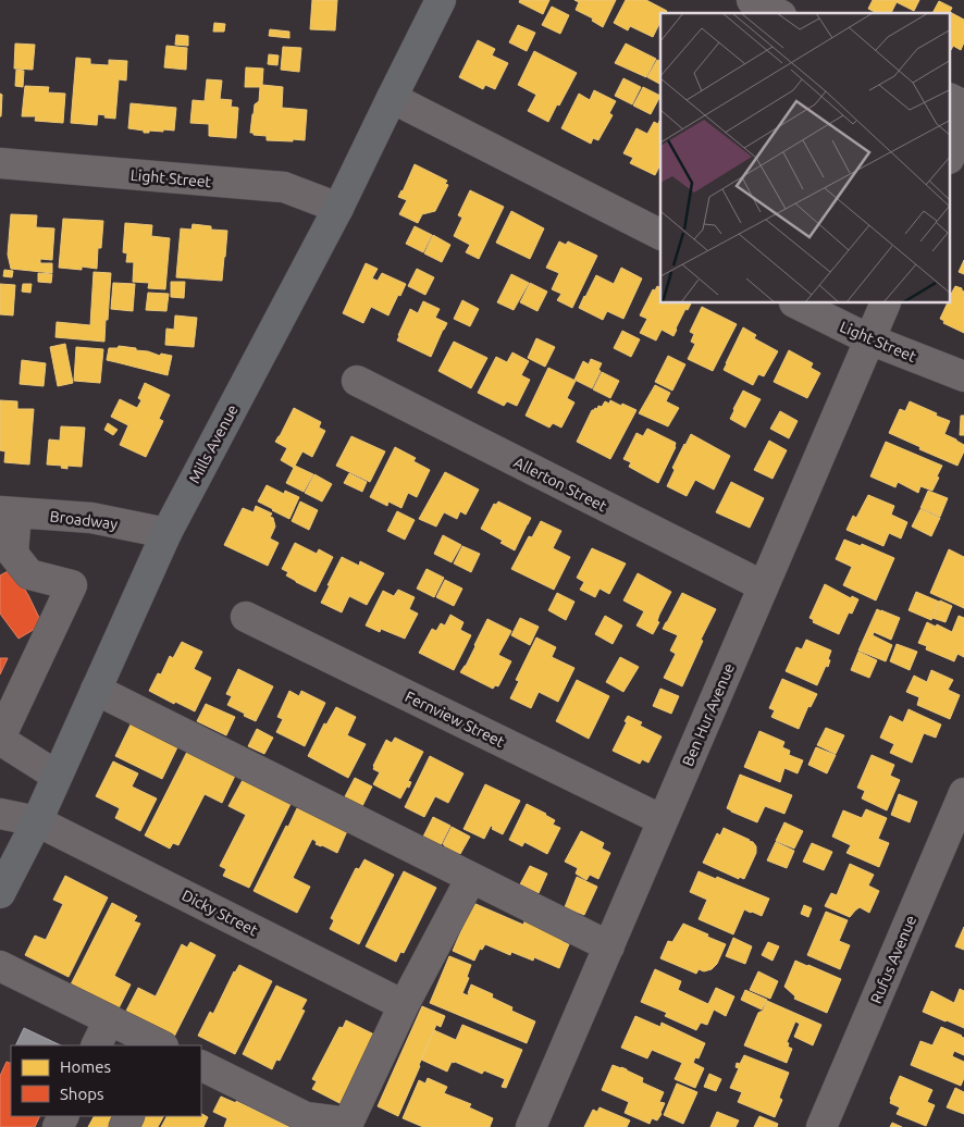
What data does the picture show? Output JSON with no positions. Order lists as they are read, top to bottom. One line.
{"streets":{"main road":["Mills Avenue"],"street":["Light Street","Allerton Street","Broadway","Ben Hur Avenue","Fernview Street","Dicky Street","Rufus Avenue"]},"crossings":[["Light Street","Mills Avenue"],["Light Street","Ben Hur Avenue"],["Mills Avenue","Broadway"],["Mills Avenue","Dicky Street"],["Allerton Street","Ben Hur Avenue"],["Ben Hur Avenue","Fernview Street"]],"legend":["Homes","Shops"]}
